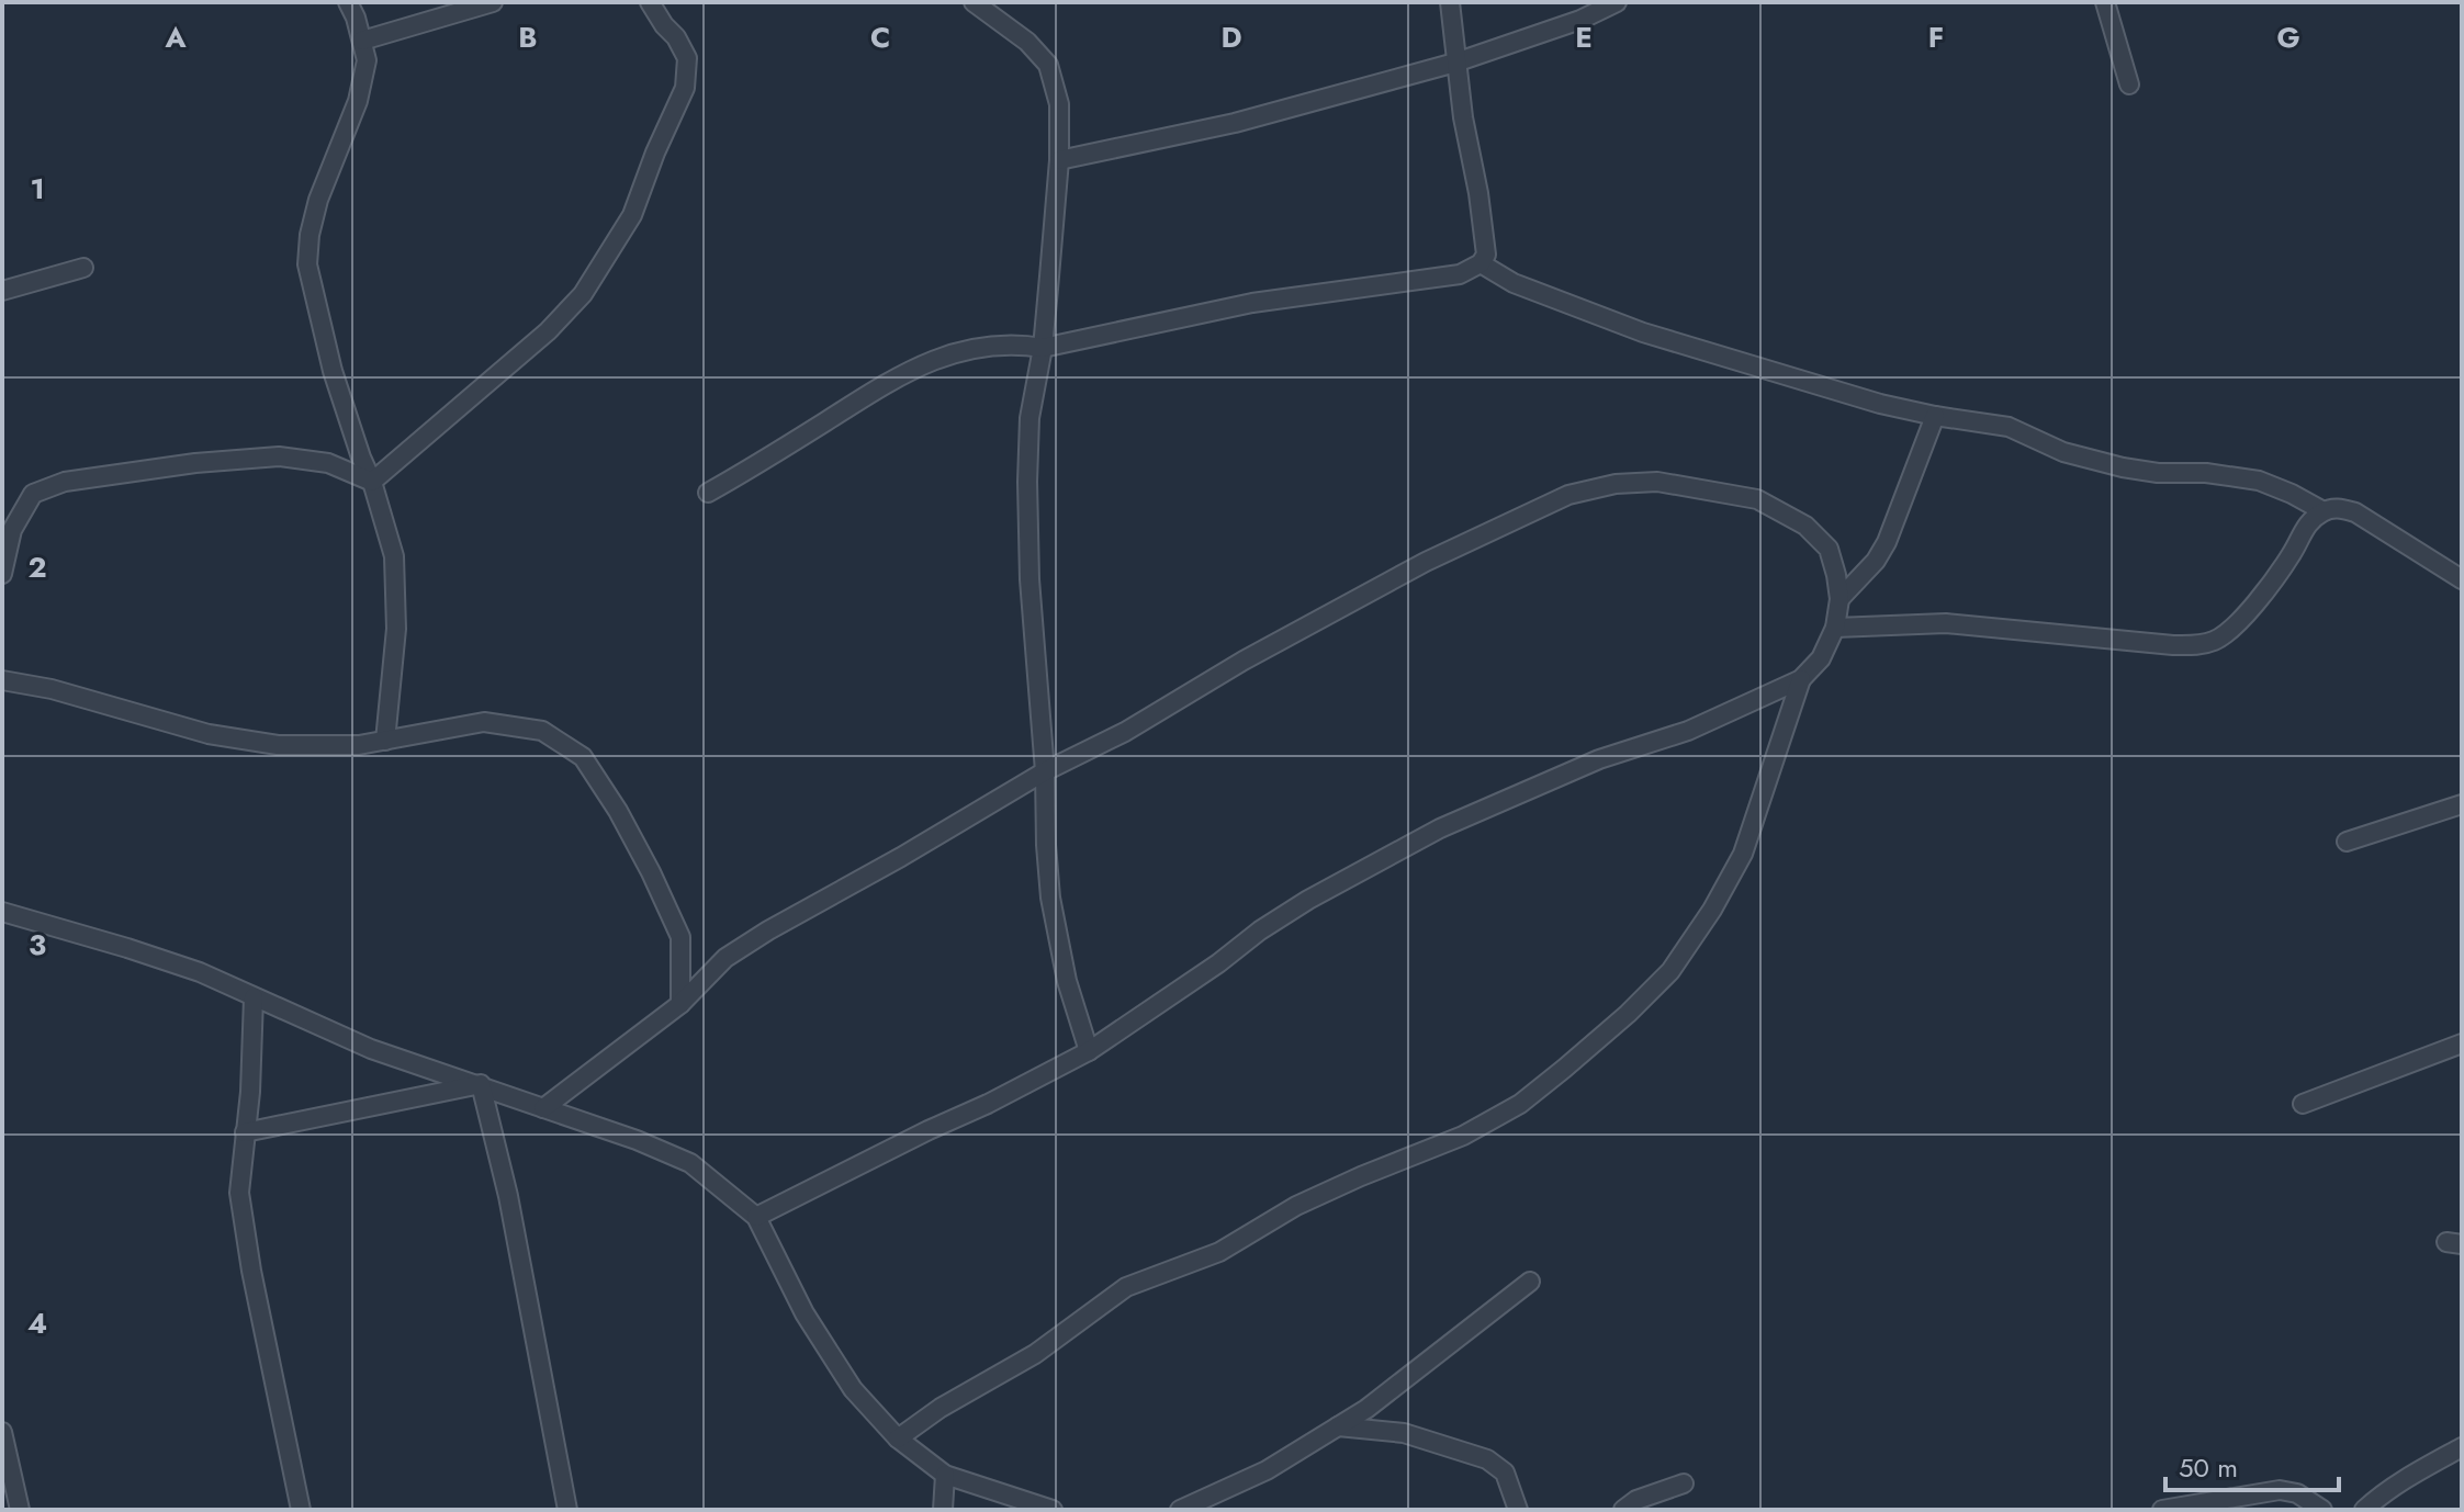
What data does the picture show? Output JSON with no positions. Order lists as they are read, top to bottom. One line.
{"scale_bar":"50 m","grid":{"columns":["A","B","C","D","E","F","G"],"rows":["1","2","3","4"]}}
